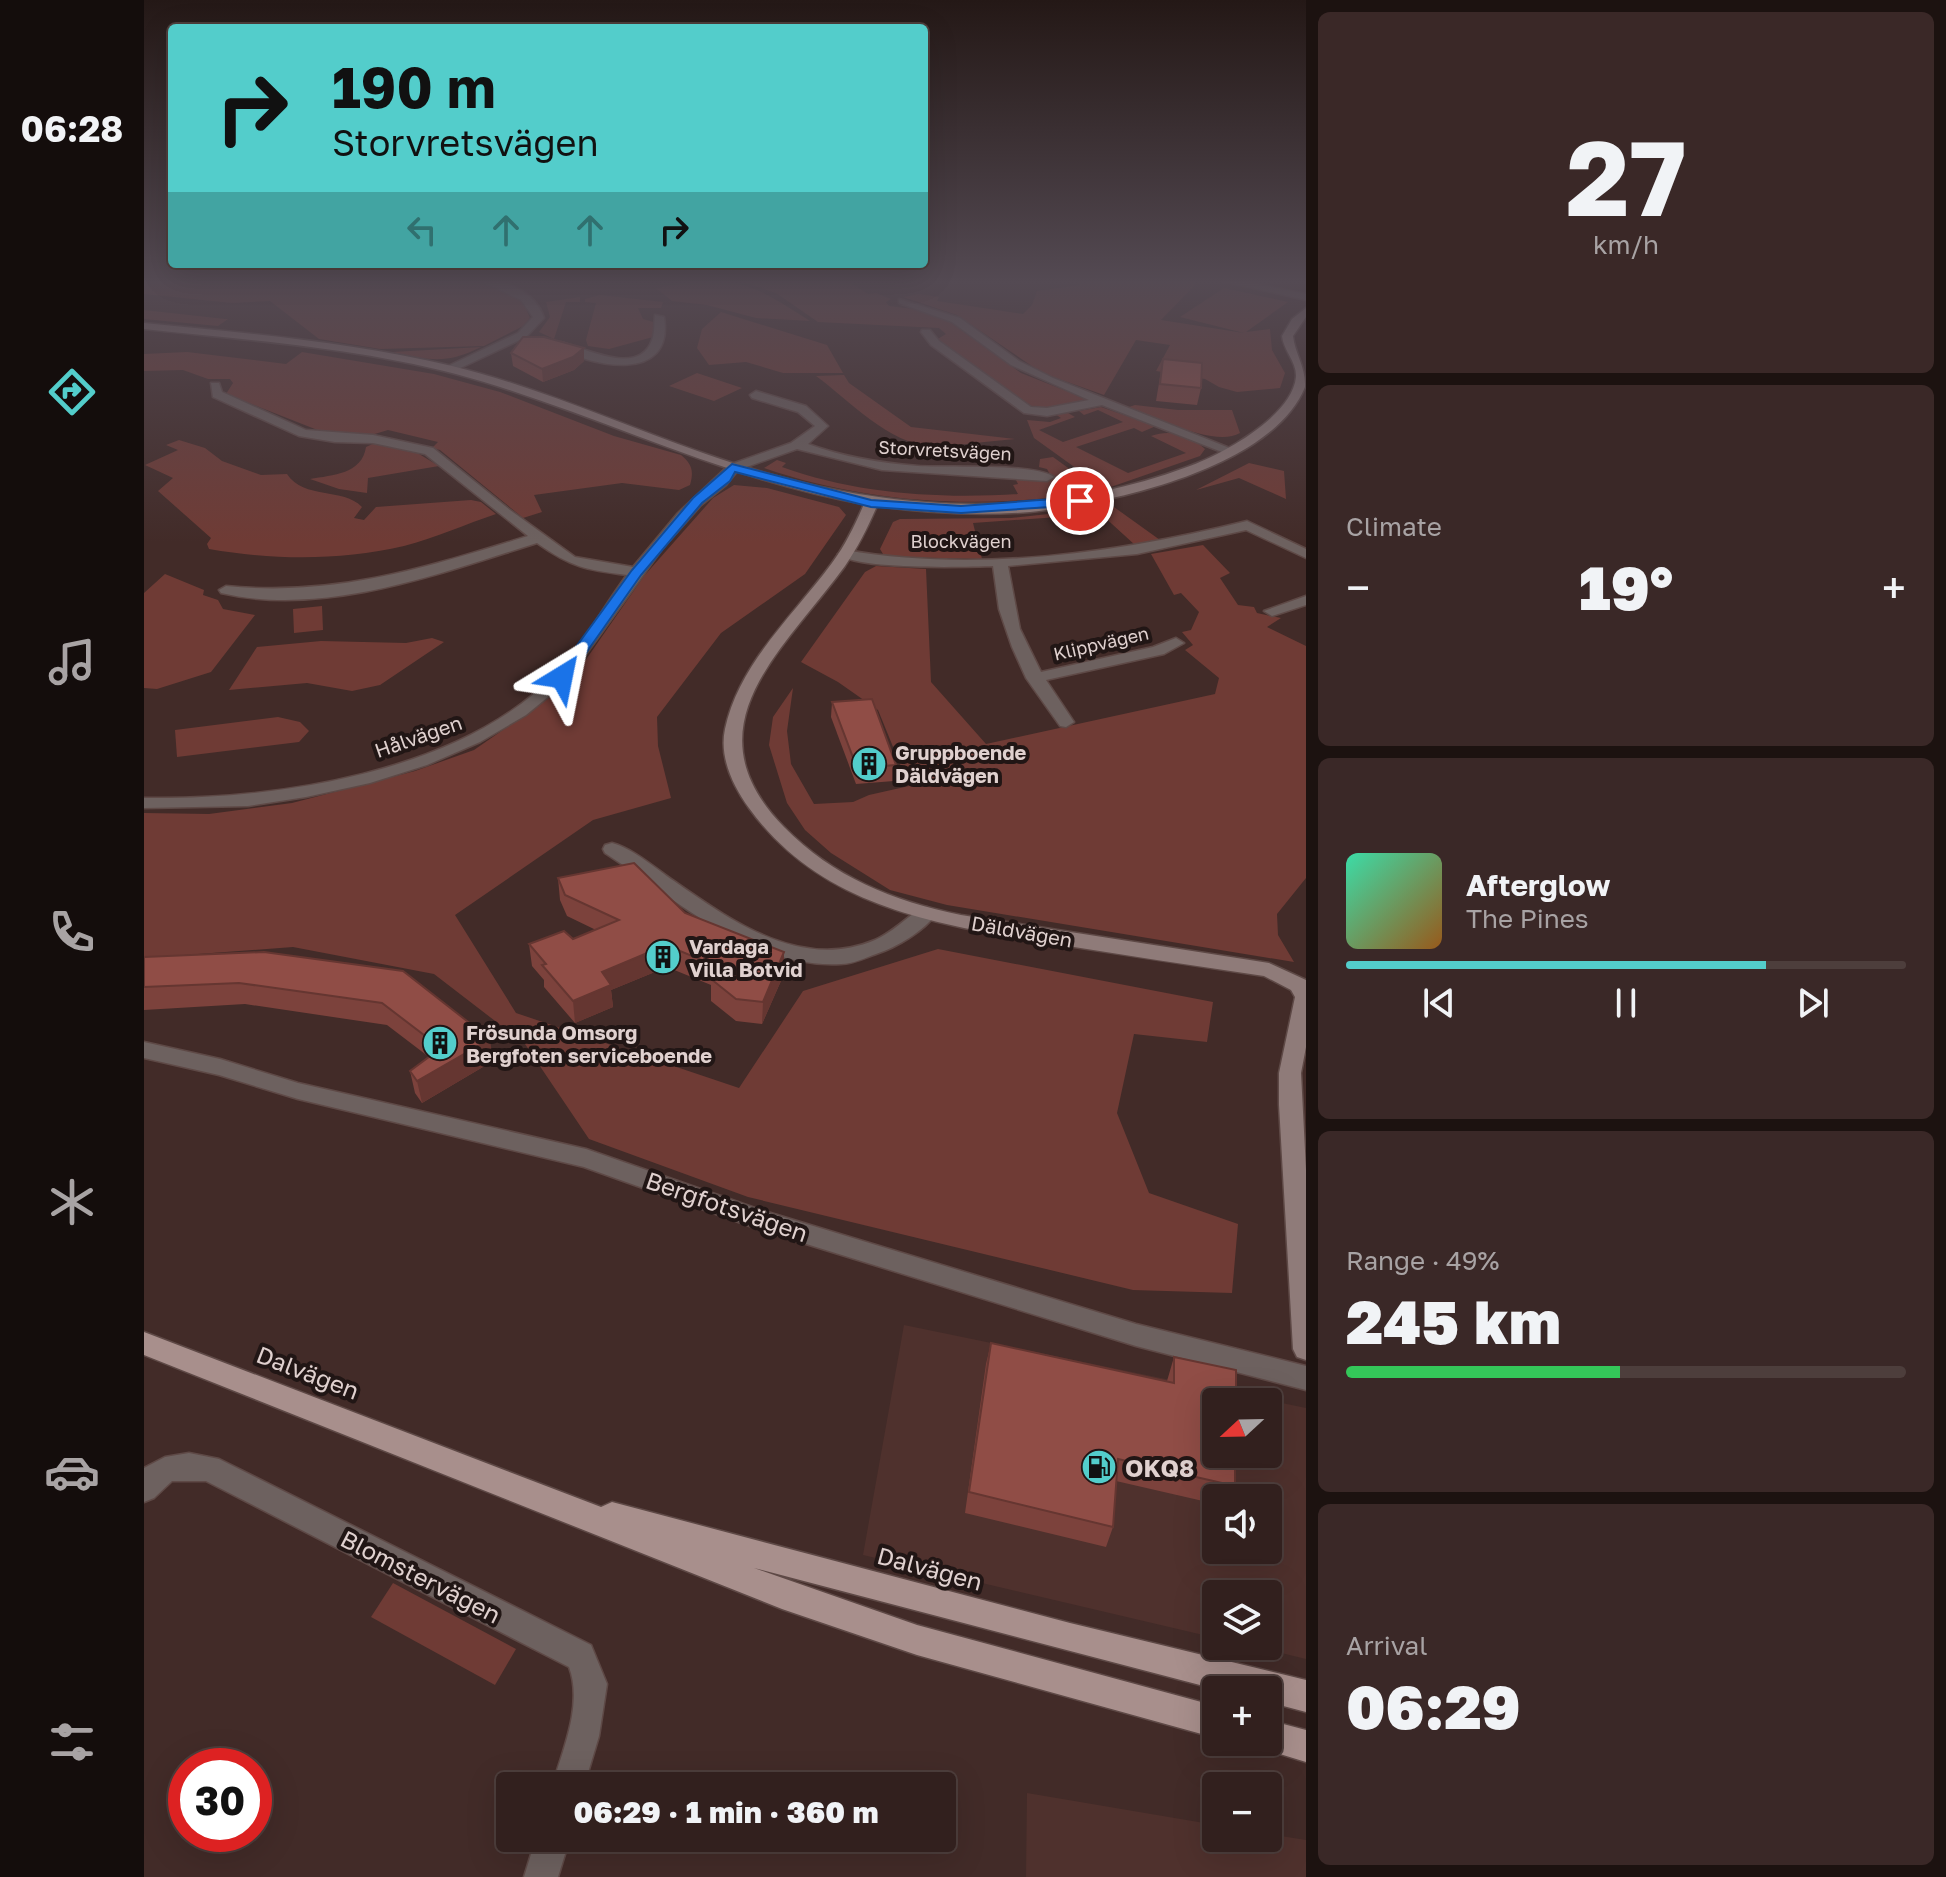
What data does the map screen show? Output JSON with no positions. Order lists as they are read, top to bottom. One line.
{"streets":{"main road":["Dalvägen"],"street":["Storvretsvägen","Blockvägen","Klippvägen","Hålvägen","Däldvägen","Bergfotsvägen","Blomstervägen"]},"crossings":[["Blockvägen","Klippvägen"],["Blockvägen","Däldvägen"]],"places":{"building":["Gruppboende Däldvägen","Vardaga Villa Botvid","Frösunda Omsorg Bergfoten serviceboende"],"fuel station":["OKQ8"]},"north":"left","page":{"tabs":"06:28","tile":[["27","km/h"],"Climate",["Range · 49%","245 km"],["Arrival","06:29"]],"turn":["190 m","Storvretsvägen"],"heat":["−","19°","+"],"song":["Afterglow","The Pines"],"map_buttons":["+","−"],"limit":"30","trip":"06:29 · 1 min · 360 m"}}
